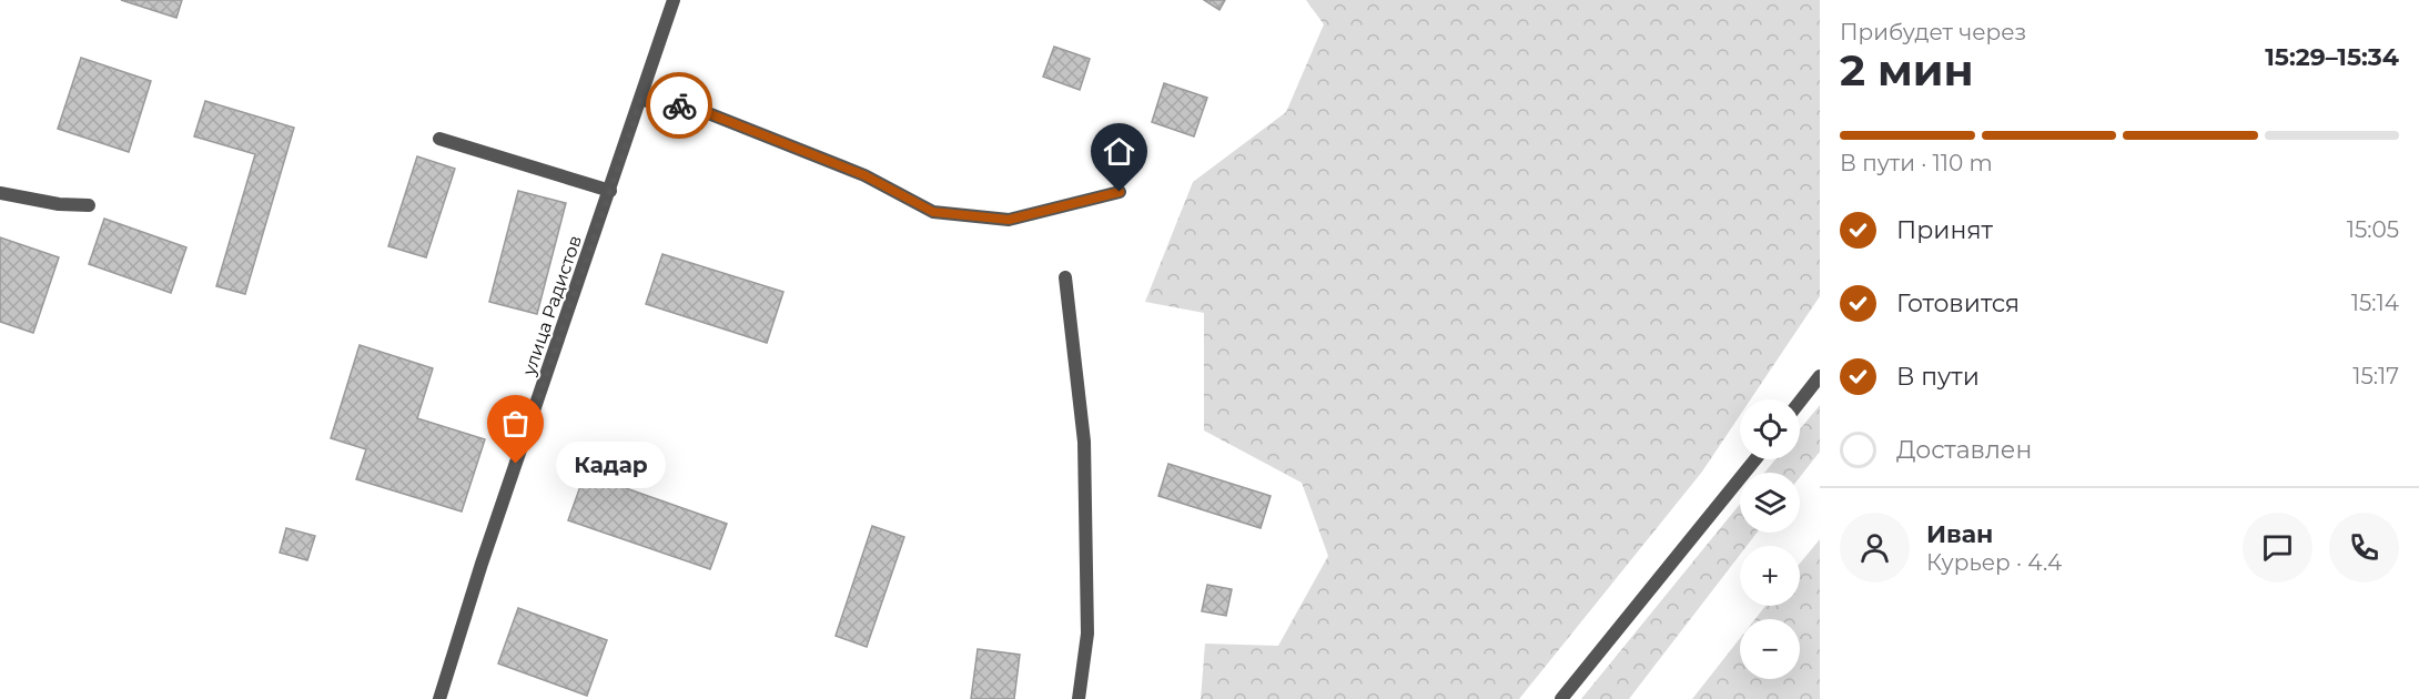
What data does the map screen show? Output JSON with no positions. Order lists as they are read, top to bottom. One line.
{"streets":{"street":["улица Радистов"]},"places":["Кадар"],"page":{"heading":["2 мин","Прибудет через","15:29–15:34"],"panel":["Иван","Курьер · 4.4"],"bar":"В пути · 110 m","list":[["Принят","15:05"],["Готовится","15:14"],["В пути","15:17"],"Доставлен"],"map_buttons":["+","−"],"bubble":"Кадар"}}
